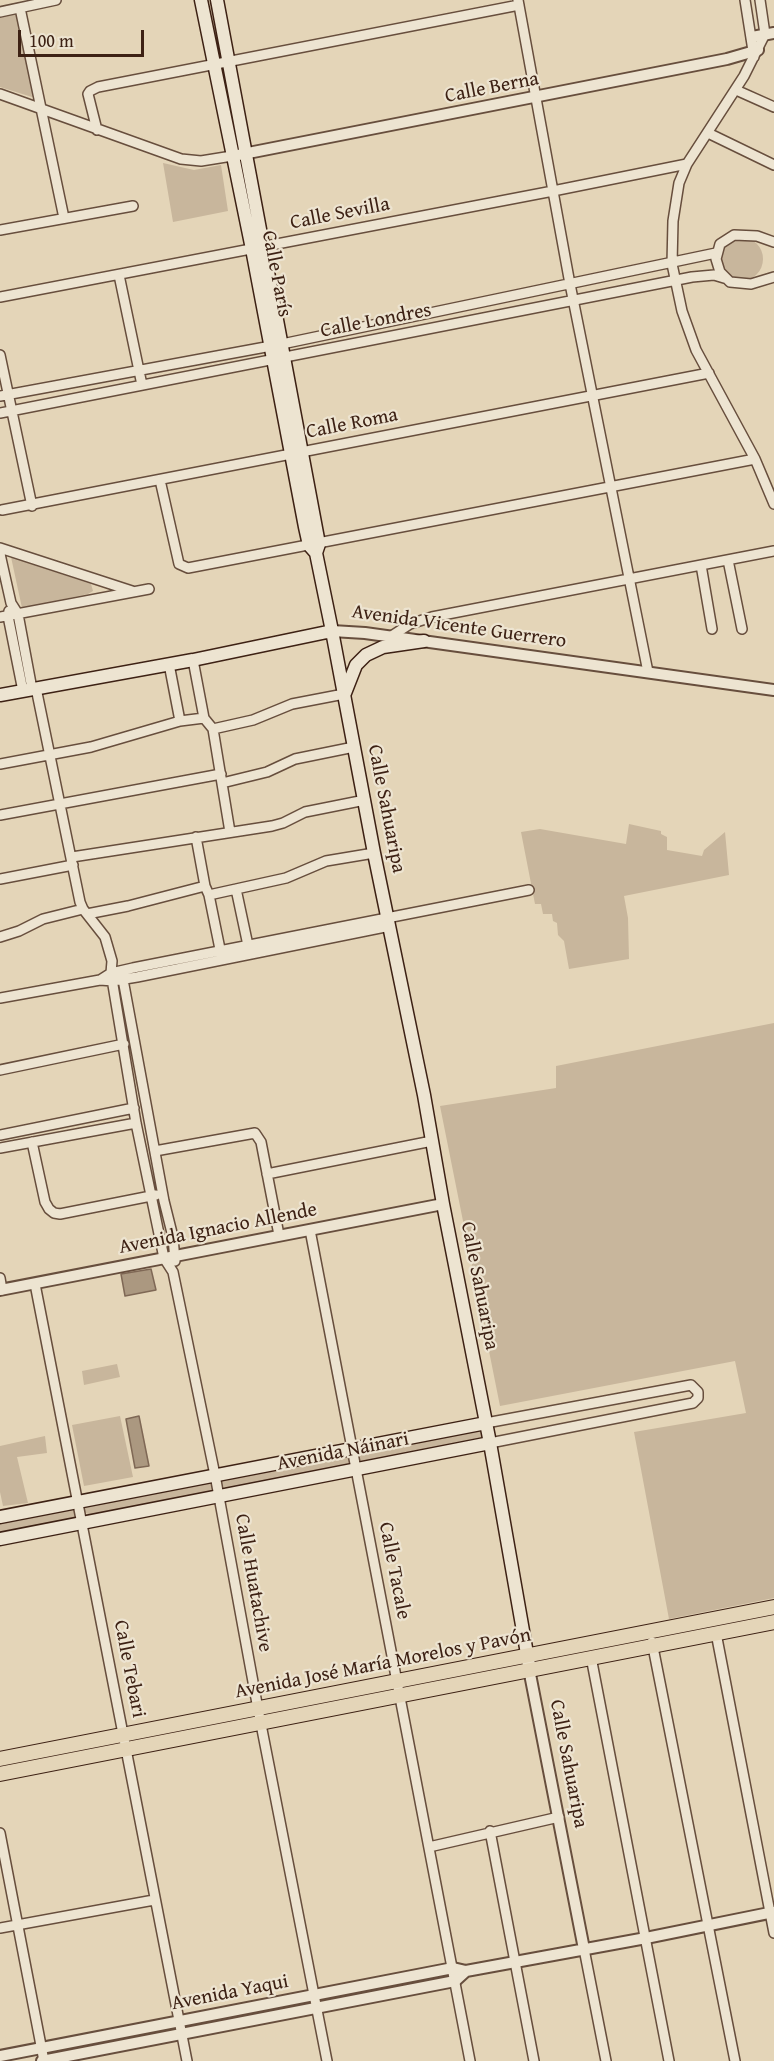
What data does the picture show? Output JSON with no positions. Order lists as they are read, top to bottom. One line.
{"streets":{"main road":["Calle París","Avenida Vicente Guerrero","Calle Sahuaripa","Avenida Náinari","Avenida José María Morelos y Pavón"],"street":["Calle Berna","Calle Sevilla","Calle Londres","Calle Roma","Avenida Ignacio Allende","Calle Tacale","Calle Huatachive","Calle Tebari","Avenida Yaqui"]},"crossings":[["Calle Berna","Calle París"],["Calle Sevilla","Calle París"],["Calle París","Calle Londres"],["Calle París","Calle Roma"],["Calle París","Avenida Vicente Guerrero"],["Calle París","Calle Sahuaripa"],["Avenida Vicente Guerrero","Calle Sahuaripa"],["Calle Sahuaripa","Avenida Ignacio Allende"],["Calle Sahuaripa","Avenida Náinari"],["Calle Sahuaripa","Avenida José María Morelos y Pavón"],["Calle Sahuaripa","Avenida Yaqui"],["Avenida Ignacio Allende","Calle Tacale"],["Avenida Ignacio Allende","Calle Huatachive"],["Avenida Ignacio Allende","Calle Tebari"],["Avenida Náinari","Calle Tacale"],["Avenida Náinari","Calle Huatachive"],["Avenida Náinari","Calle Tebari"],["Calle Tacale","Avenida José María Morelos y Pavón"],["Calle Tacale","Avenida Yaqui"],["Calle Huatachive","Avenida José María Morelos y Pavón"],["Calle Huatachive","Avenida Yaqui"],["Avenida José María Morelos y Pavón","Calle Tebari"],["Calle Tebari","Avenida Yaqui"]],"scale_bar":"100 m"}
